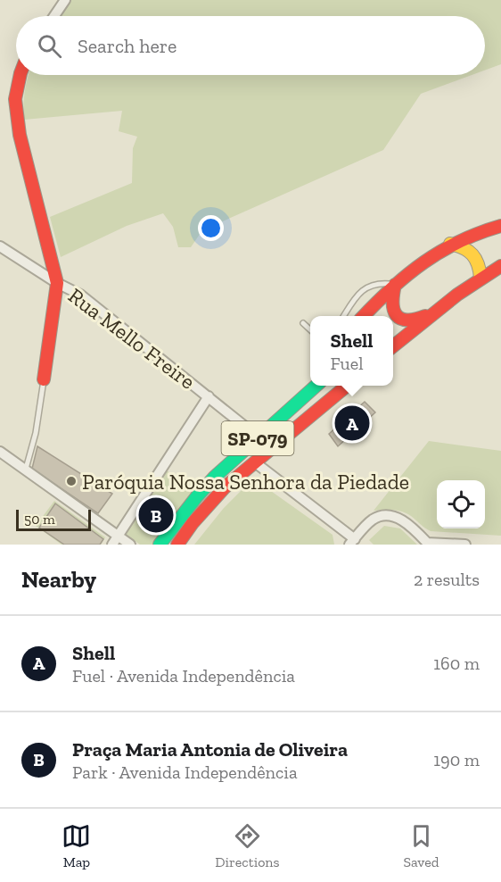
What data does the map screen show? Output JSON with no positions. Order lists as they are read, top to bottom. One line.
{"streets":{"main road":["SP-079"],"street":["Rua Mello Freire"]},"crossings":[["Rua Mello Freire","SP-079"]],"places":["Paróquia Nossa Senhora da Piedade"],"scale_bar":"50 m","page":{"search":"Search here","popup":["Shell","Fuel"],"pins":["A","B"],"scale":"50 m","heading":["Nearby","2 results"],"list":[{"mark":"A","name":"Shell","note":"Fuel · Avenida Independência","value":"160 m"},{"mark":"B","name":"Praça Maria Antonia de Oliveira","note":"Park · Avenida Independência","value":"190 m"}],"nav":["Map","Directions","Saved"]}}
